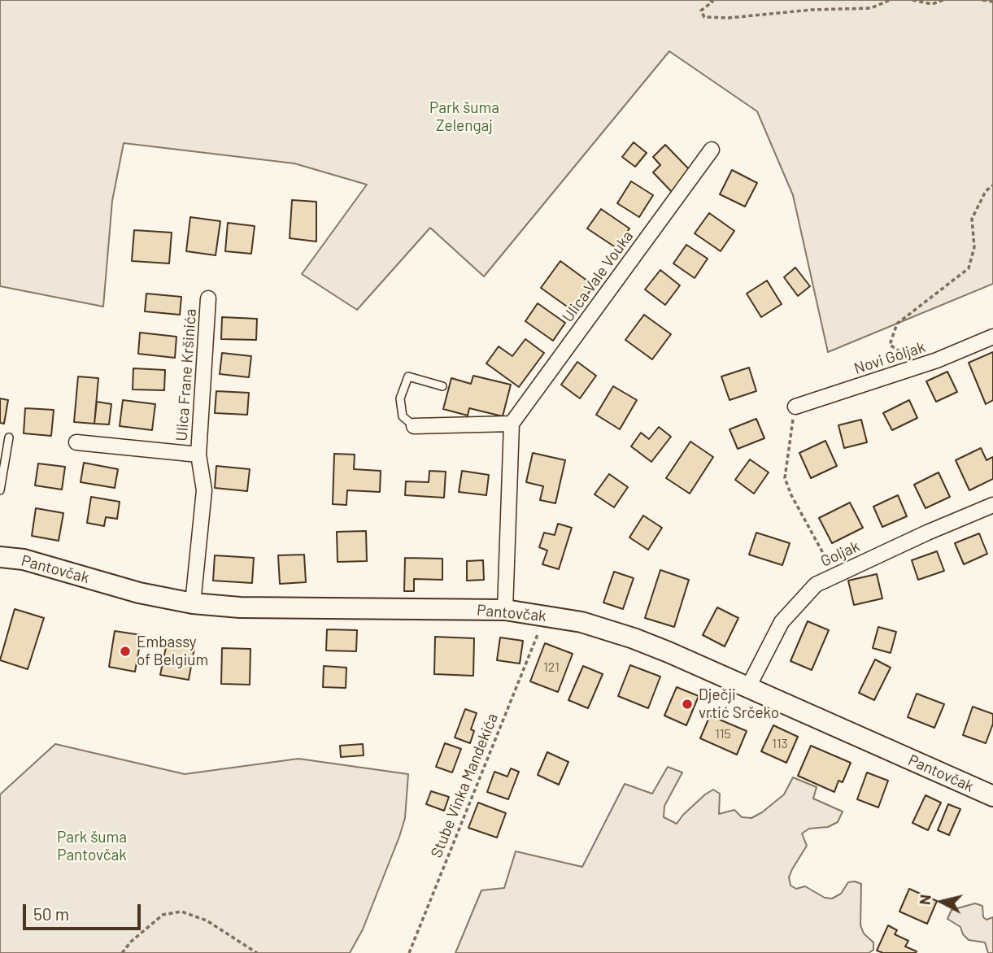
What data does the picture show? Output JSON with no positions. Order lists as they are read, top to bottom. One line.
{"streets":{"main road":["Pantovčak"],"street":["Ulica Vale Vouka","Novi Goljak","Ulica Frane Kršinića","Goljak"],"path":["Stube Vinka Mandekića"]},"crossings":[["Ulica Frane Kršinića","Pantovčak"],["Goljak","Pantovčak"]],"parks":["Park šuma Zelengaj","Park šuma Pantovčak"],"places":["Embassy of Belgium","Dječji vrtić Srčeko"],"house_numbers":["121","115","113"],"scale_bar":"50 m","north":"left"}
